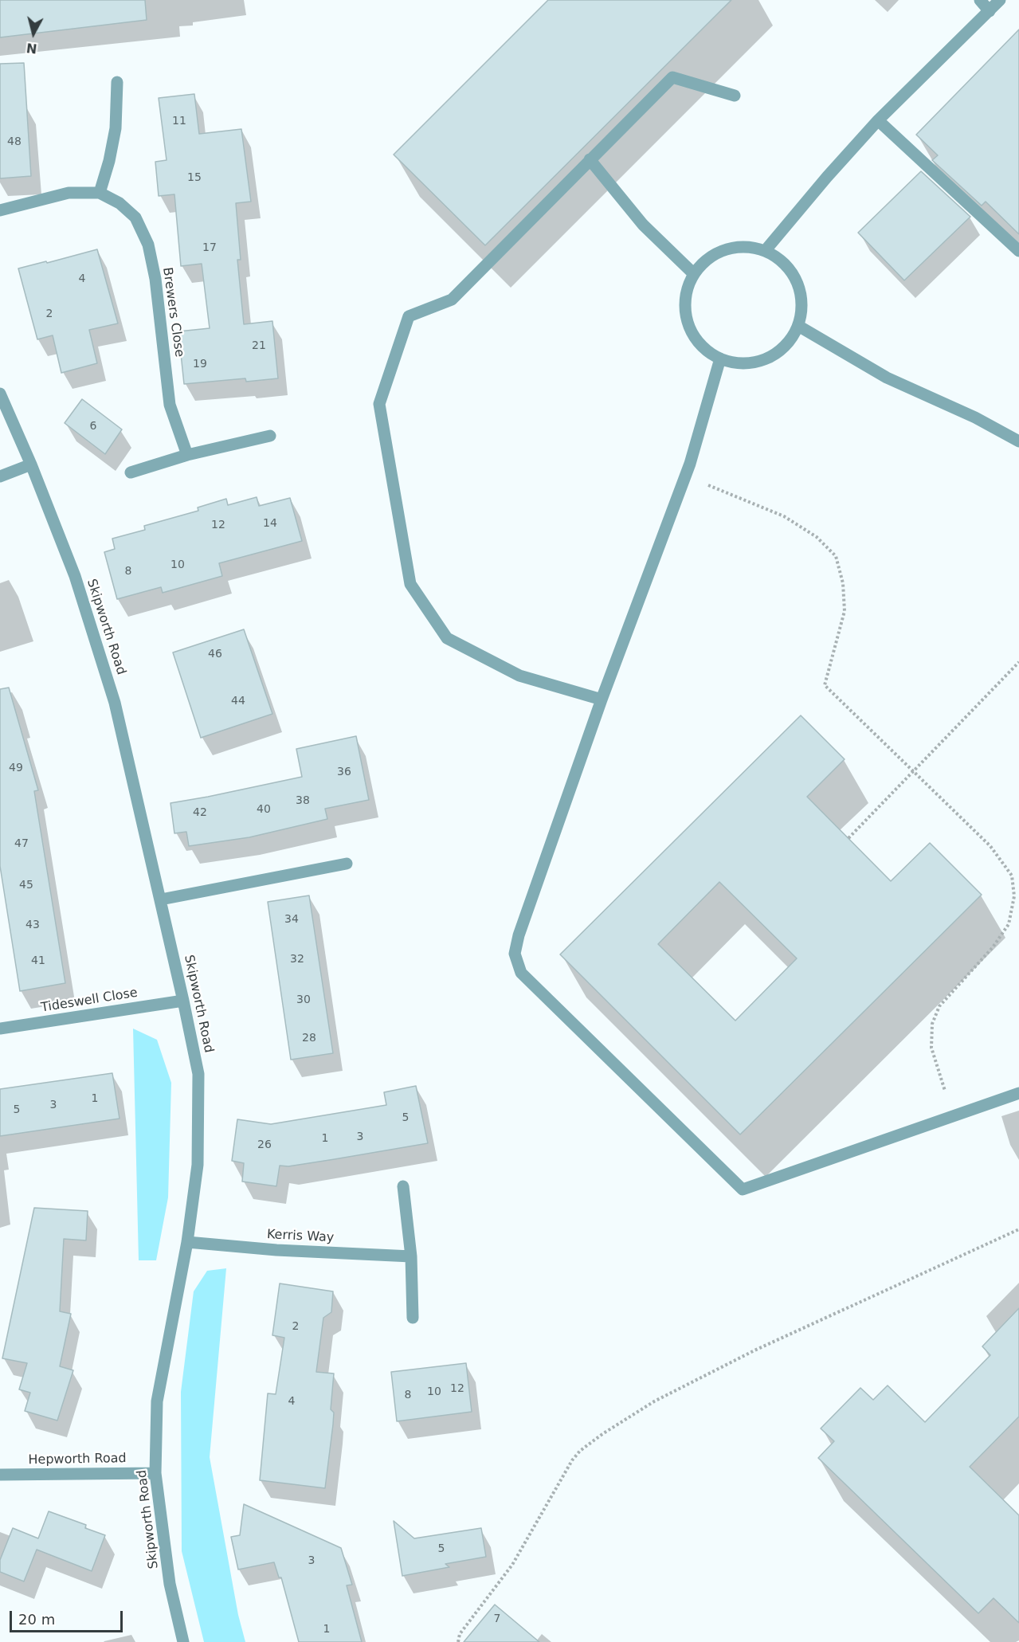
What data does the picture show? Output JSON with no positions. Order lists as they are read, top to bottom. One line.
{"streets":{"street":["Brewers Close","Skipworth Road","Tideswell Close","Kerris Way","Hepworth Road"]},"crossings":[["Skipworth Road","Tideswell Close"],["Skipworth Road","Kerris Way"],["Skipworth Road","Hepworth Road"]],"house_numbers":["11","48","15","17","4","2","21","19","6","14","12","10","8","46","44","49","36","38","40","42","47","45","34","43","32","41","30","28","1","3","5","5","3","1","26","2","12","10","8","4","5","3","7","1"],"scale_bar":"20 m","north":"bottom"}
